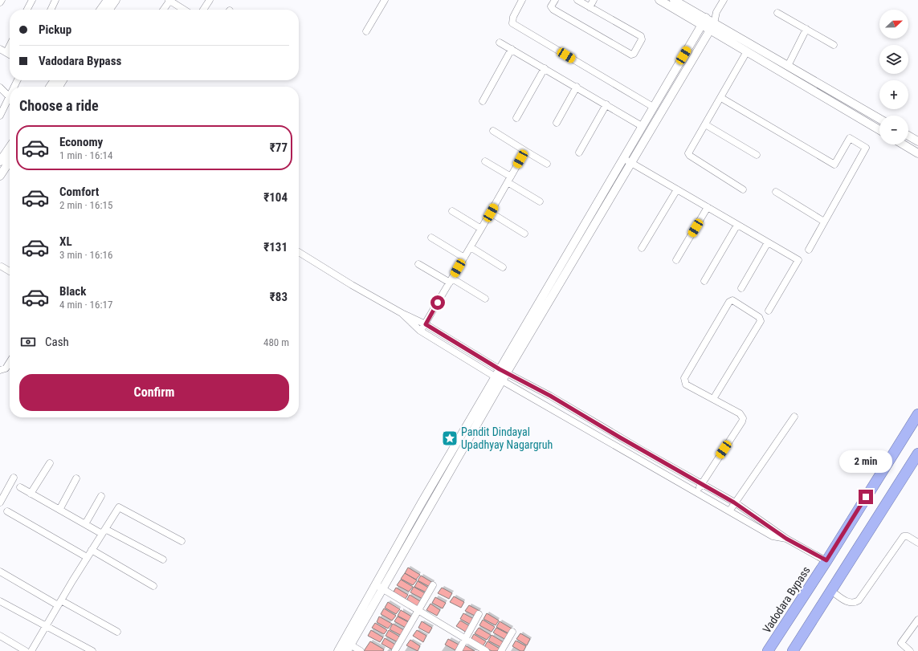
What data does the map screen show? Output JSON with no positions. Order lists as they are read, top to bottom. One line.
{"streets":{"highway":["Vadodara Bypass"]},"places":{"place":["Pandit Dindayal Upadhyay Nagargruh"]},"north":"right","page":{"map_buttons":["+","−"],"banner":["Pickup","Vadodara Bypass"],"heading":"Choose a ride","list":[{"name":"Economy","note":"1 min · 16:14","value":"₹77"},{"name":"Comfort","note":"2 min · 16:15","value":"₹104"},{"name":"XL","note":"3 min · 16:16","value":"₹131"},{"name":"Black","note":"4 min · 16:17","value":"₹83"}],"pay":["Cash","480 m"],"buttons":"Confirm","bubble":"2 min"}}
